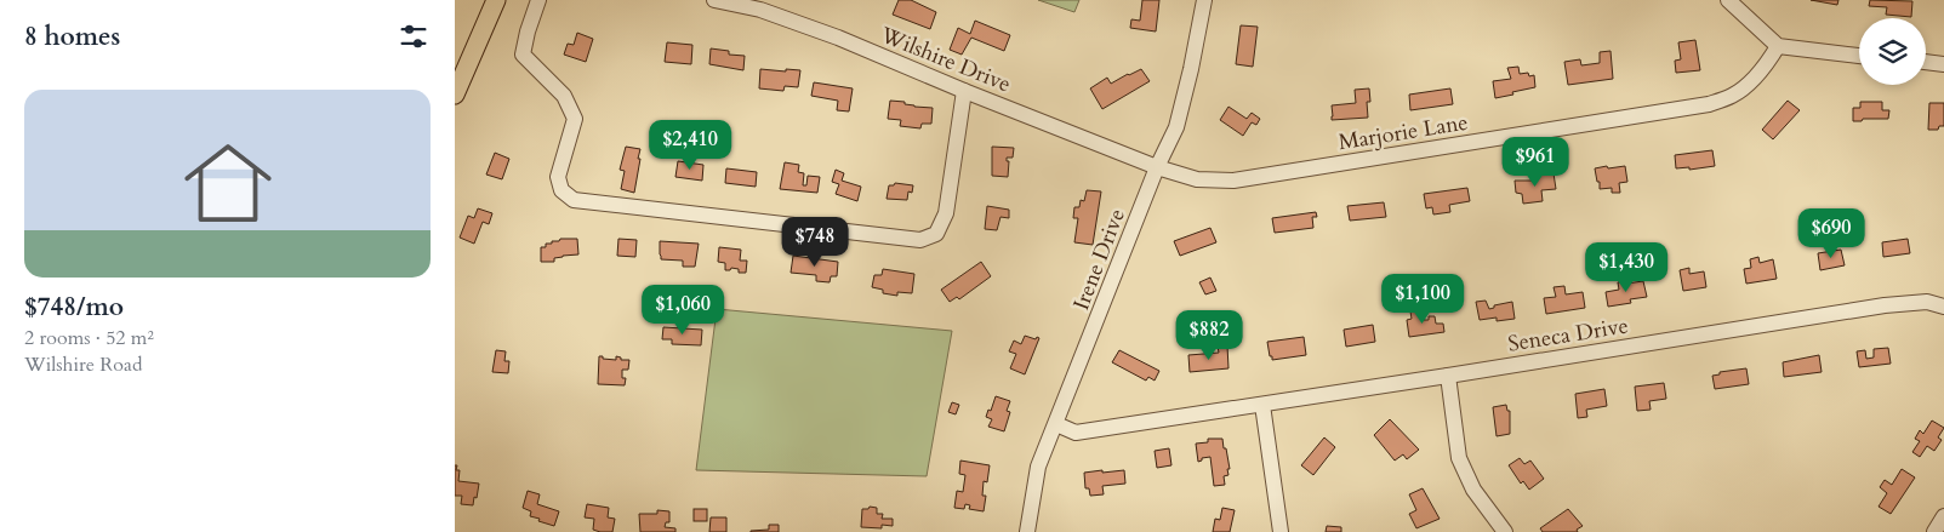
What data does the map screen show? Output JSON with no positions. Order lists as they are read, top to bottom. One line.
{"streets":{"street":["Wilshire Drive","Marjorie Lane","Irene Drive","Seneca Drive"]},"crossings":[["Wilshire Drive","Marjorie Lane"],["Wilshire Drive","Irene Drive"],["Marjorie Lane","Irene Drive"],["Irene Drive","Seneca Drive"]],"page":{"heading":"8 homes","list":[{"name":"$748/mo","note":"2 rooms · 52 m² · Wilshire Road"}],"price":["$2,410","$961","$690","$748","$1,430","$1,100","$1,060","$882"]}}
